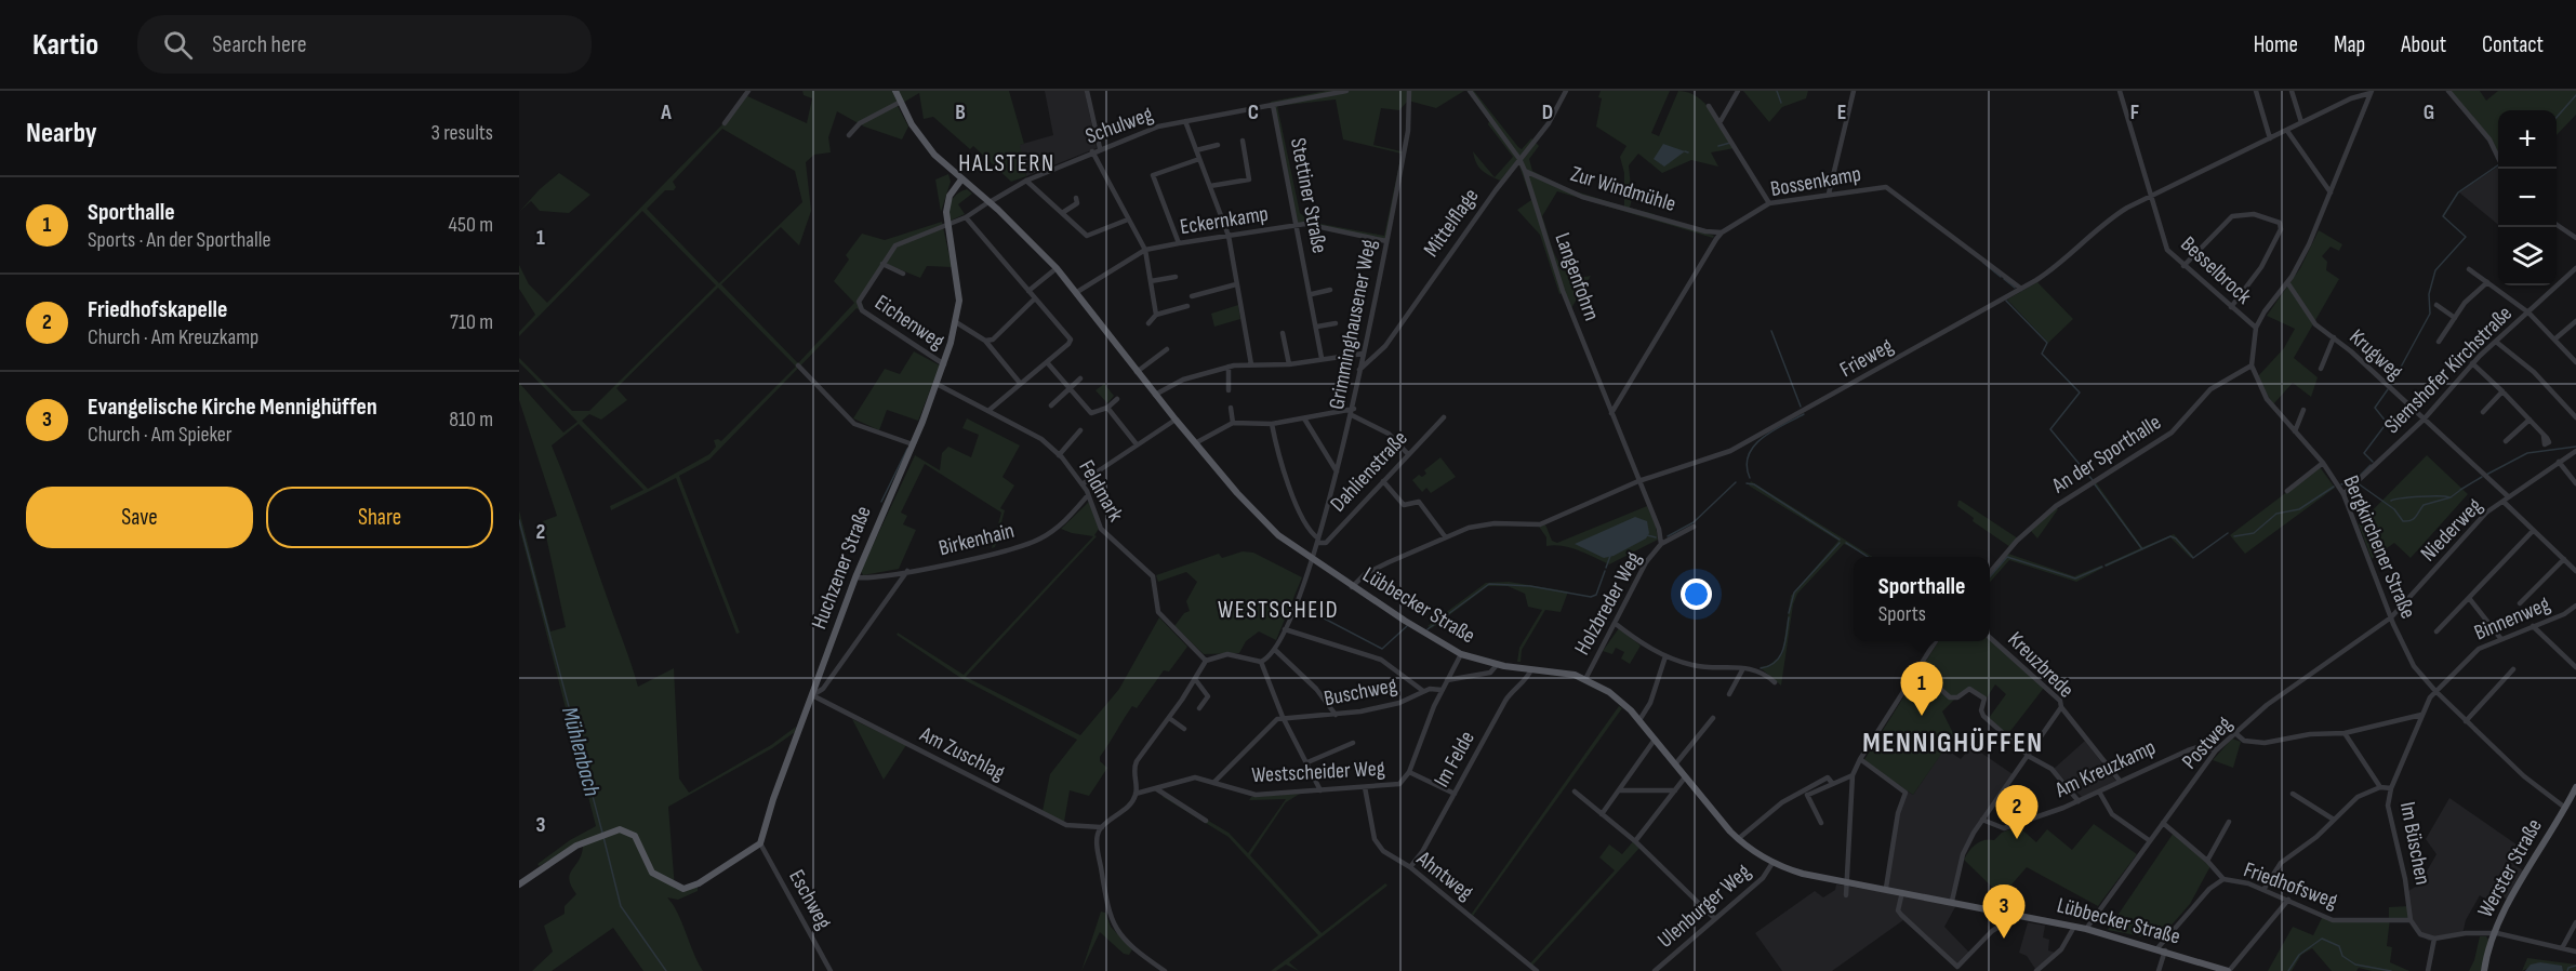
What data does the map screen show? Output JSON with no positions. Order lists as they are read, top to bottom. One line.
{"streets":{"main road":["Huchzener Straße","Lübbecker Straße","Werster Straße"],"street":["Schulweg","Bossenkamp","Zur Windmühle","Stettiner Straße","Eckernkamp","Mittelflage","Besselbrock","Langenfohrn","Eichenweg","Grimminghausener Weg","Krugweg","Frieweg","Siemshofer Kirchstraße","An der Sporthalle","Dahlienstraße","Feldmark","Niederweg","Birkenhain","Bergkirchener Straße","Holzbreder Weg","Binnenweg","Kreuzbrede","Buschweg","Postweg","Am Zuschlag","Im Felde","Am Kreuzkamp","Westscheider Weg","Im Büschen","Ahntweg","Friedhofsweg","Eschweg","Ulenburger Weg"]},"crossings":[["Schulweg","Stettiner Straße"],["Schulweg","Eichenweg"],["Schulweg","Huchzener Straße"],["Schulweg","Lübbecker Straße"],["Bossenkamp","Zur Windmühle"],["Bossenkamp","Langenfohrn"],["Bossenkamp","Frieweg"],["Zur Windmühle","Langenfohrn"],["Stettiner Straße","Eckernkamp"],["Eckernkamp","Grimminghausener Weg"],["Eckernkamp","Lübbecker Straße"],["Mittelflage","Langenfohrn"],["Mittelflage","Grimminghausener Weg"],["Besselbrock","Frieweg"],["Langenfohrn","Frieweg"],["Langenfohrn","Holzbreder Weg"],["Eichenweg","Huchzener Straße"],["Grimminghausener Weg","Dahlienstraße"],["Grimminghausener Weg","Lübbecker Straße"],["Krugweg","Siemshofer Kirchstraße"],["Krugweg","Niederweg"],["Frieweg","Holzbreder Weg"],["Frieweg","Lübbecker Straße"],["Siemshofer Kirchstraße","Bergkirchener Straße"],["An der Sporthalle","Bergkirchener Straße"],["Feldmark","Birkenhain"],["Feldmark","Huchzener Straße"],["Niederweg","Bergkirchener Straße"],["Niederweg","Postweg"],["Birkenhain","Huchzener Straße"],["Bergkirchener Straße","Binnenweg"],["Bergkirchener Straße","Postweg"],["Bergkirchener Straße","Im Büschen"],["Bergkirchener Straße","Werster Straße"],["Huchzener Straße","Lübbecker Straße"],["Huchzener Straße","Am Zuschlag"],["Huchzener Straße","Eschweg"],["Holzbreder Weg","Lübbecker Straße"],["Lübbecker Straße","Postweg"],["Lübbecker Straße","Im Felde"],["Lübbecker Straße","Westscheider Weg"],["Lübbecker Straße","Ulenburger Weg"],["Binnenweg","Im Büschen"],["Kreuzbrede","Am Kreuzkamp"],["Buschweg","Westscheider Weg"],["Postweg","Am Kreuzkamp"],["Postweg","Friedhofsweg"],["Im Felde","Ahntweg"],["Westscheider Weg","Ahntweg"],["Im Büschen","Friedhofsweg"]],"districts":["HALSTERN","WESTSCHEID","MENNIGHÜFFEN"],"water":["Mühlenbach"],"page":{"header":"Kartio","search":"Search here","nav":["Home","Map","About","Contact"],"heading":["Nearby","3 results"],"map_buttons":["+","−"],"list":[{"mark":"1","name":"Sporthalle","note":"Sports · An der Sporthalle","value":"450 m"},{"mark":"2","name":"Friedhofskapelle","note":"Church · Am Kreuzkamp","value":"710 m"},{"mark":"3","name":"Evangelische Kirche Mennighüffen","note":"Church · Am Spieker","value":"810 m"}],"buttons":["Save","Share"],"popup":["Sporthalle","Sports"],"pins":["1","2","3"]},"grid":{"columns":["A","B","C","D","E","F","G"],"rows":["1","2","3"]}}
